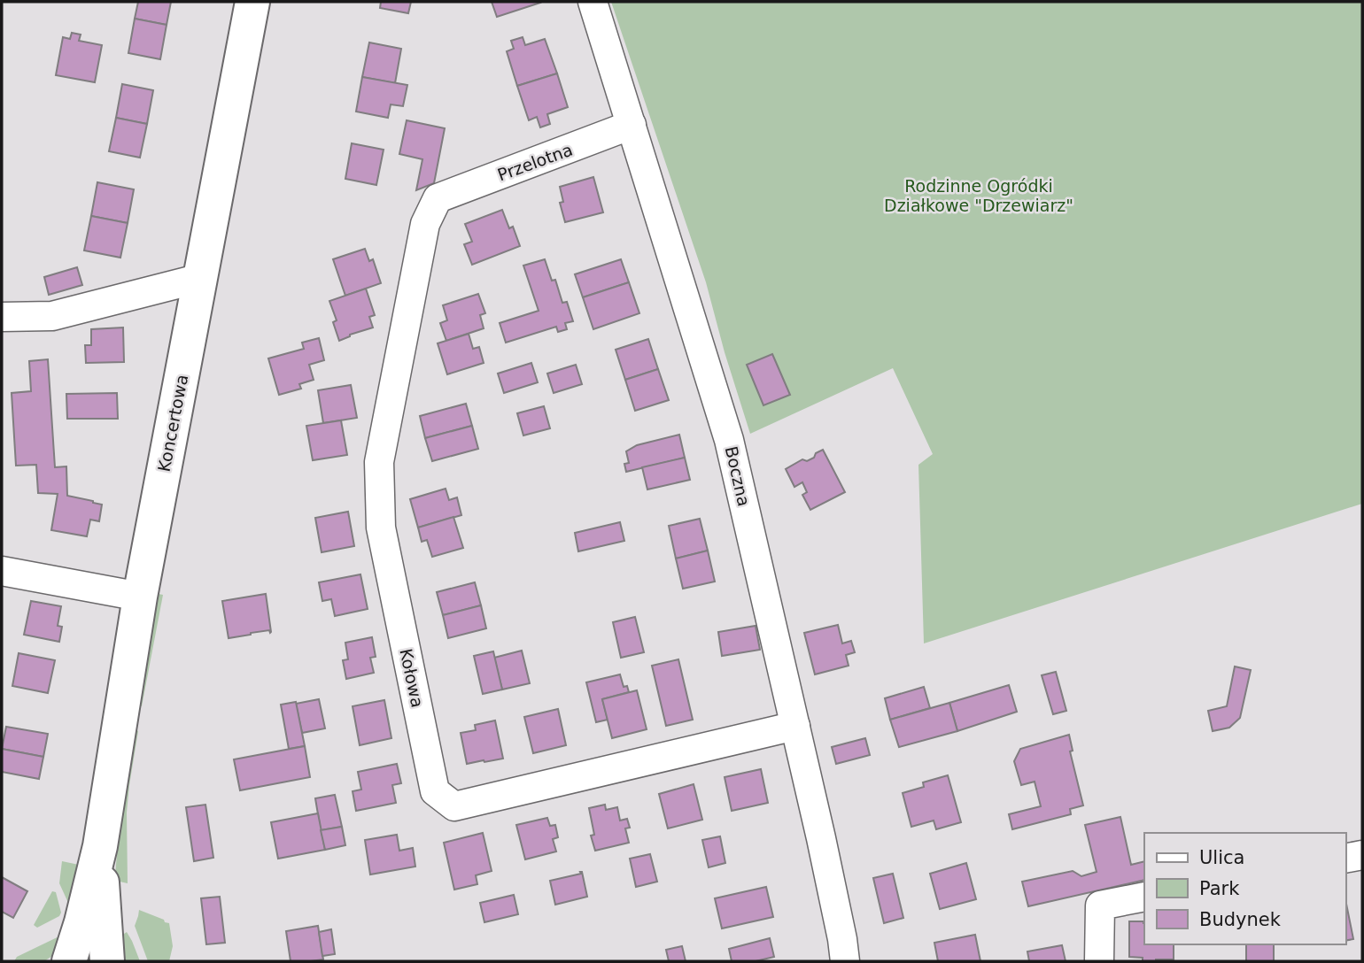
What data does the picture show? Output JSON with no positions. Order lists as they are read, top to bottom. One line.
{"streets":{"street":["Przelotna","Koncertowa","Boczna","Kołowa"]},"crossings":[["Przelotna","Boczna"],["Przelotna","Kołowa"],["Boczna","Kołowa"]],"parks":["Rodzinne Ogródki Działkowe \"Drzewiarz\""],"legend":["Ulica","Park","Budynek"]}
